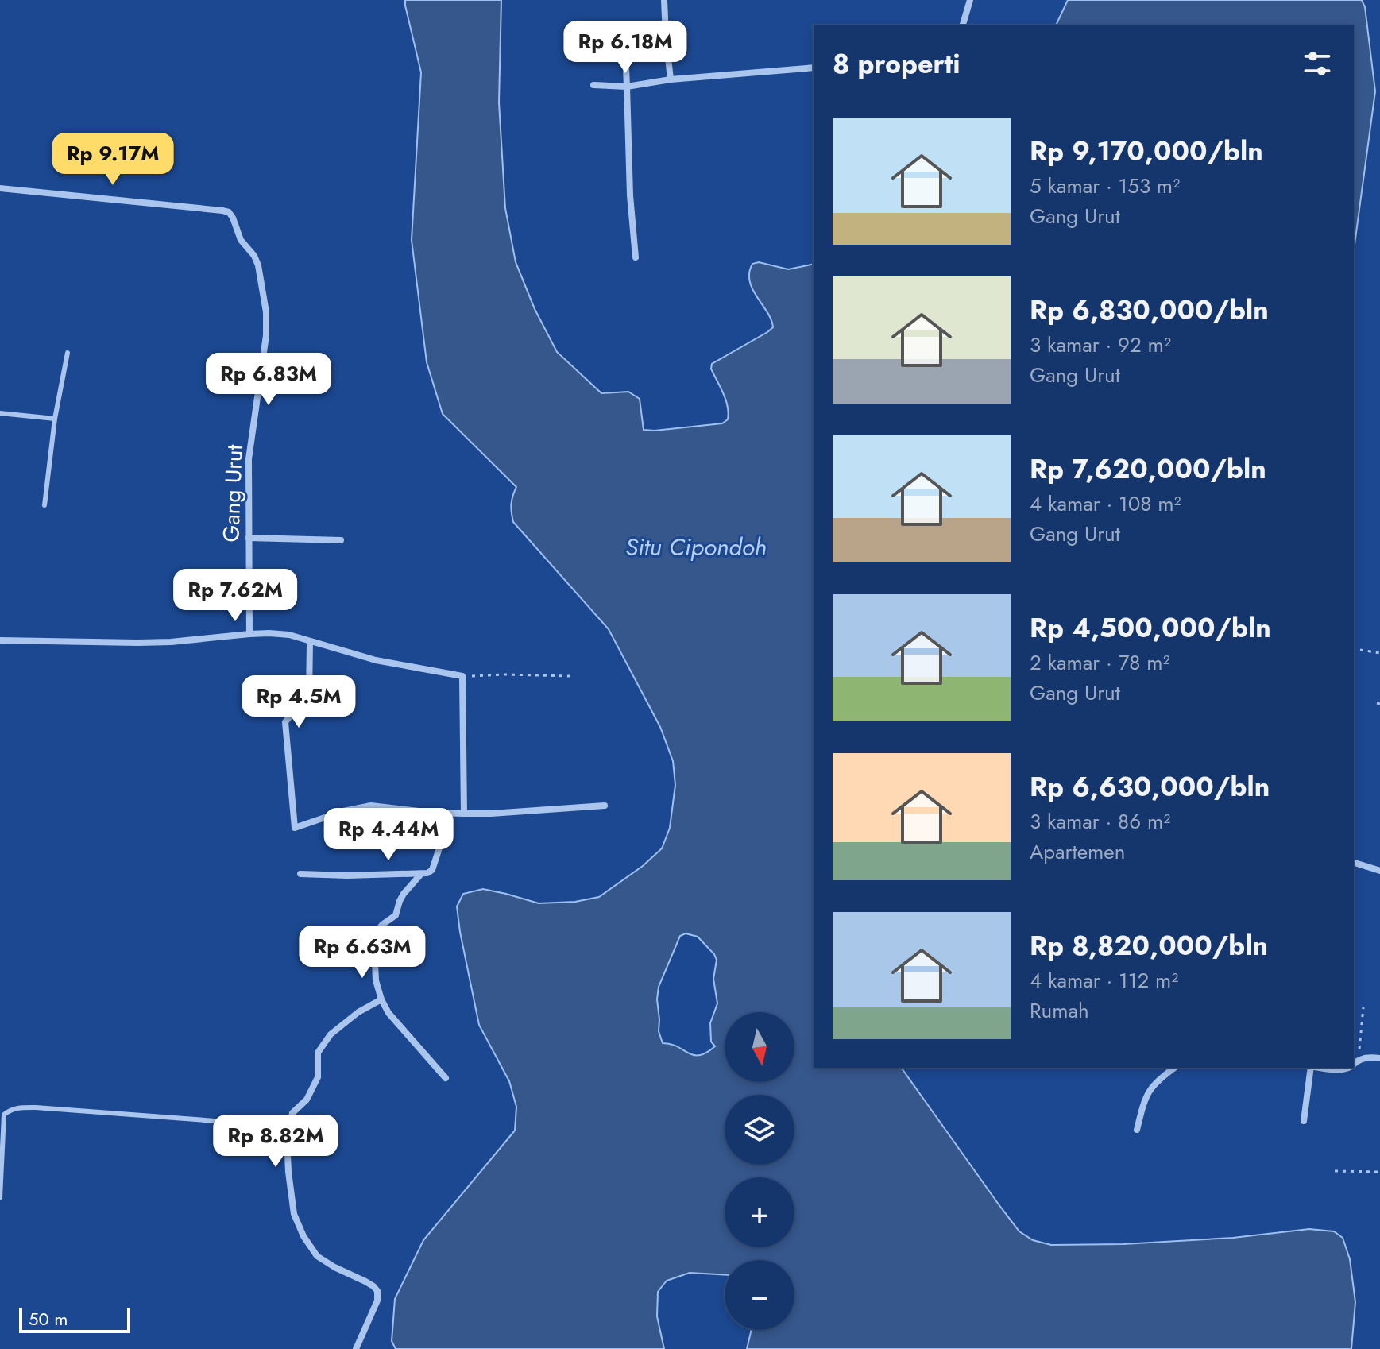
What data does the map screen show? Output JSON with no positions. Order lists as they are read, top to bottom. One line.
{"streets":{"street":["Gang Urut"]},"water":["Situ Cipondoh"],"scale_bar":"50 m","north":"bottom","page":{"price":["Rp 6.18M","Rp 9.17M","Rp 6.83M","Rp 7.62M","Rp 4.5M","Rp 4.44M","Rp 6.63M","Rp 8.82M"],"heading":"8 properti","list":[{"name":"Rp 9,170,000/bln","note":"5 kamar · 153 m² · Gang Urut"},{"name":"Rp 6,830,000/bln","note":"3 kamar · 92 m² · Gang Urut"},{"name":"Rp 7,620,000/bln","note":"4 kamar · 108 m² · Gang Urut"},{"name":"Rp 4,500,000/bln","note":"2 kamar · 78 m² · Gang Urut"},{"name":"Rp 6,630,000/bln","note":"3 kamar · 86 m² · Apartemen"},{"name":"Rp 8,820,000/bln","note":"4 kamar · 112 m² · Rumah"}],"map_buttons":["+","−"],"scale":"50 m"}}
